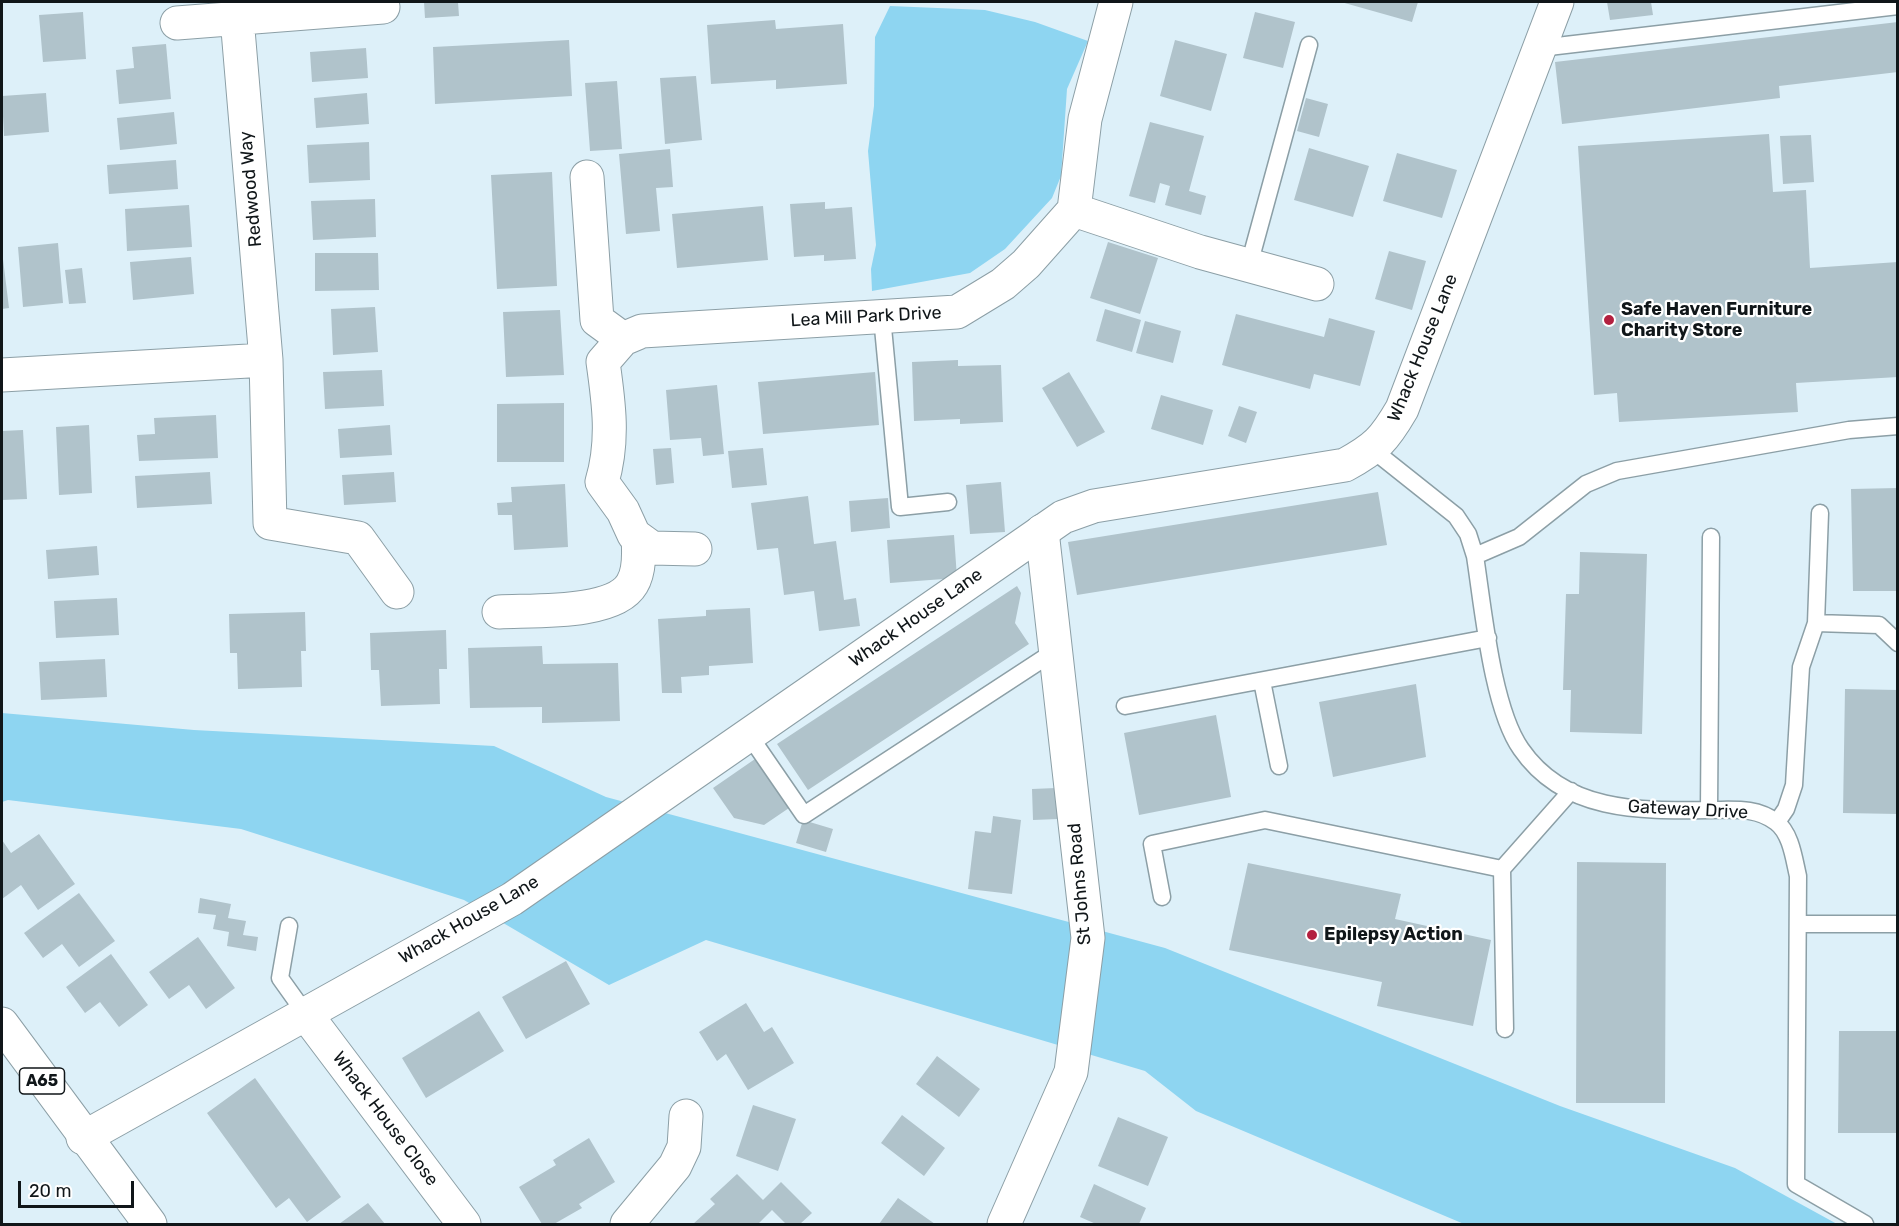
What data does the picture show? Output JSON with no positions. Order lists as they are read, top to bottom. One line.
{"streets":{"street":["Redwood Way","Lea Mill Park Drive","Whack House Lane","St Johns Road","A65","Whack House Close"],"lane":["Gateway Drive"]},"crossings":[["Whack House Lane","Gateway Drive"],["Whack House Lane","St Johns Road"],["Whack House Lane","A65"],["Whack House Lane","Whack House Close"]],"places":["Safe Haven Furniture Charity Store","Epilepsy Action"],"scale_bar":"20 m"}
